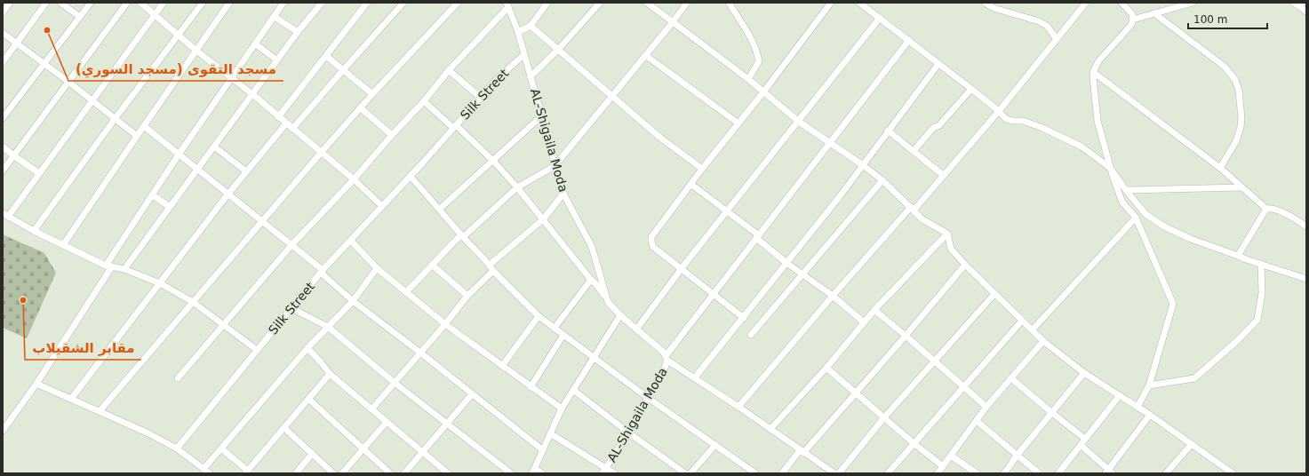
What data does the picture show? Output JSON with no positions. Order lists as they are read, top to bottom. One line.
{"streets":{"street":["Silk Street","AL-Shigaila Moda"]},"crossings":[["Silk Street","AL-Shigaila Moda"]],"places":["مسجد التقوى (مسجد السوري)","مقابر الشقيلاب"],"scale_bar":"100 m"}
